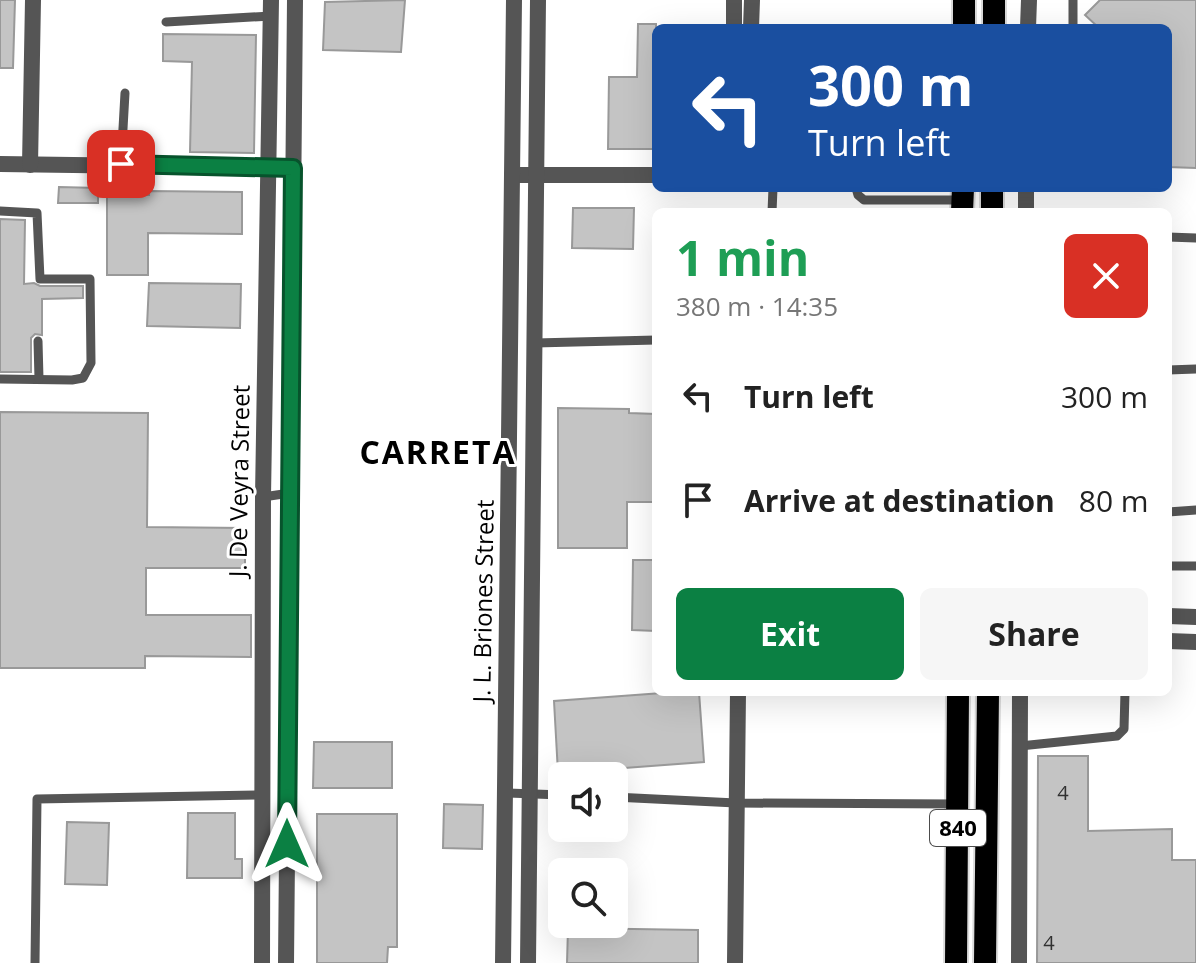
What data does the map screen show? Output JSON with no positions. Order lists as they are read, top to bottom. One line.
{"streets":{"highway":["840"],"street":["J. De Veyra Street","J. L. Briones Street"]},"districts":["CARRETA"],"house_numbers":["4","4"],"page":{"turn":["300 m","Turn left"],"heading":["1 min","380 m · 14:35"],"list":[{"name":"Turn left","value":"300 m"},{"name":"Arrive at destination","value":"80 m"}],"buttons":["Exit","Share"]}}
